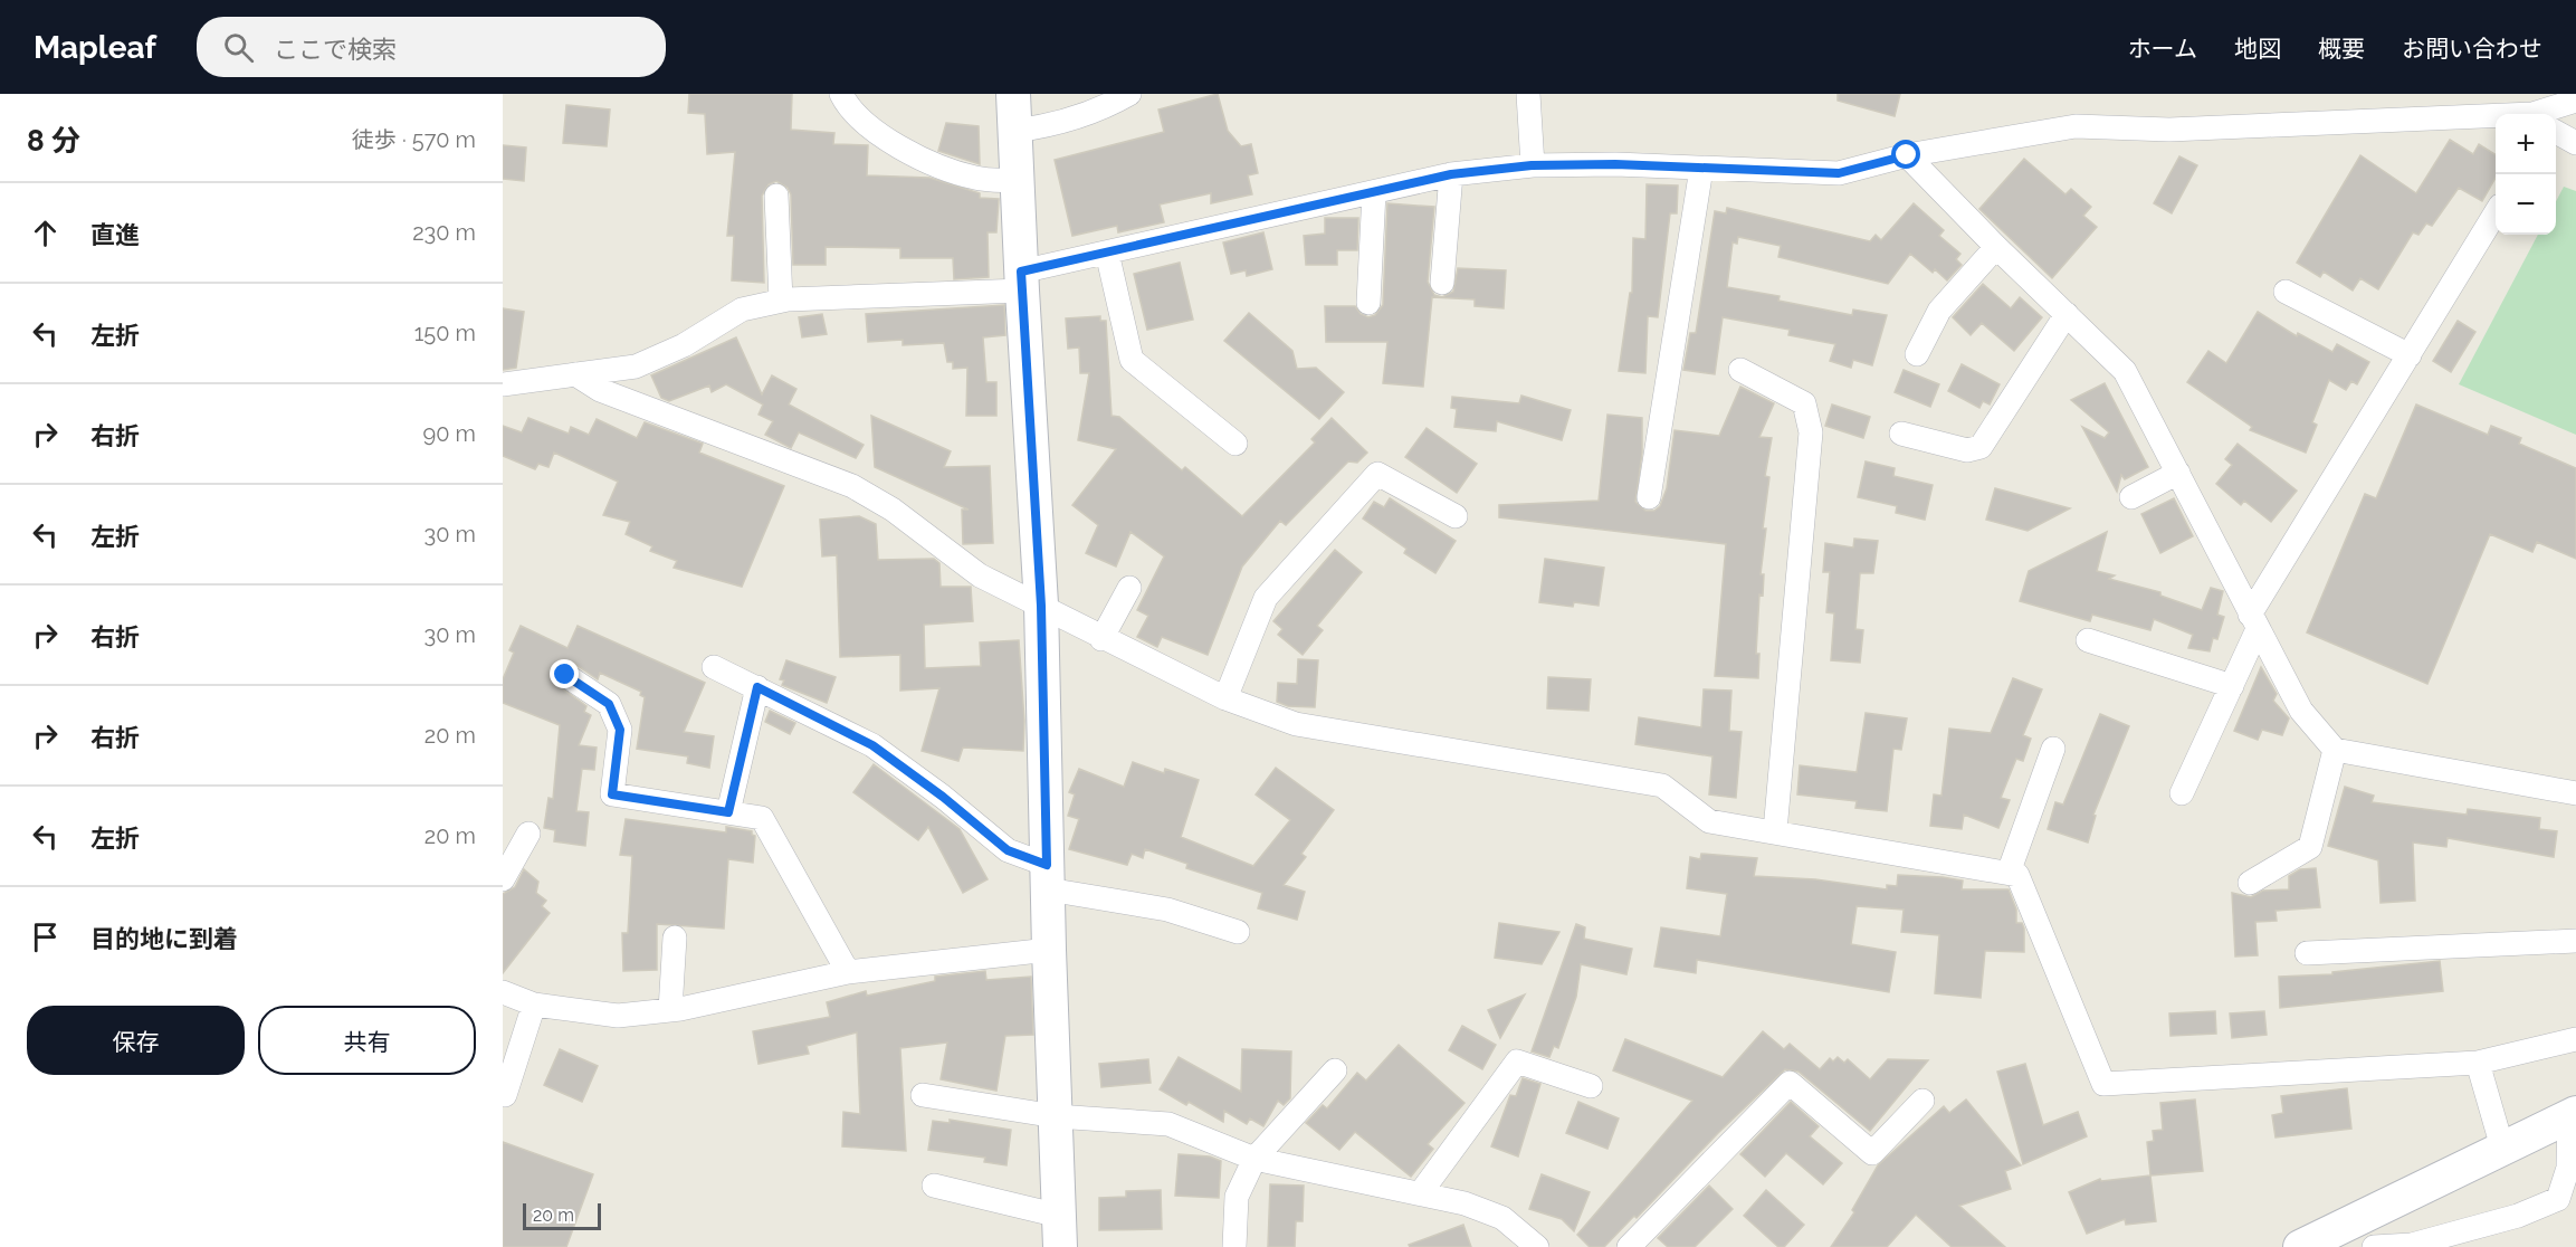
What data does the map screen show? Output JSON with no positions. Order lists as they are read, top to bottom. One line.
{"scale_bar":"20 m","page":{"header":"Mapleaf","search":"ここで検索","nav":["ホーム","地図","概要","お問い合わせ"],"heading":["8 分","徒歩 · 570 m"],"map_buttons":["+","−"],"list":[["直進","230 m"],["左折","150 m"],["右折","90 m"],["左折","30 m"],["右折","30 m"],["右折","20 m"],["左折","20 m"],"目的地に到着"],"buttons":["保存","共有"],"scale":"20 m"}}
